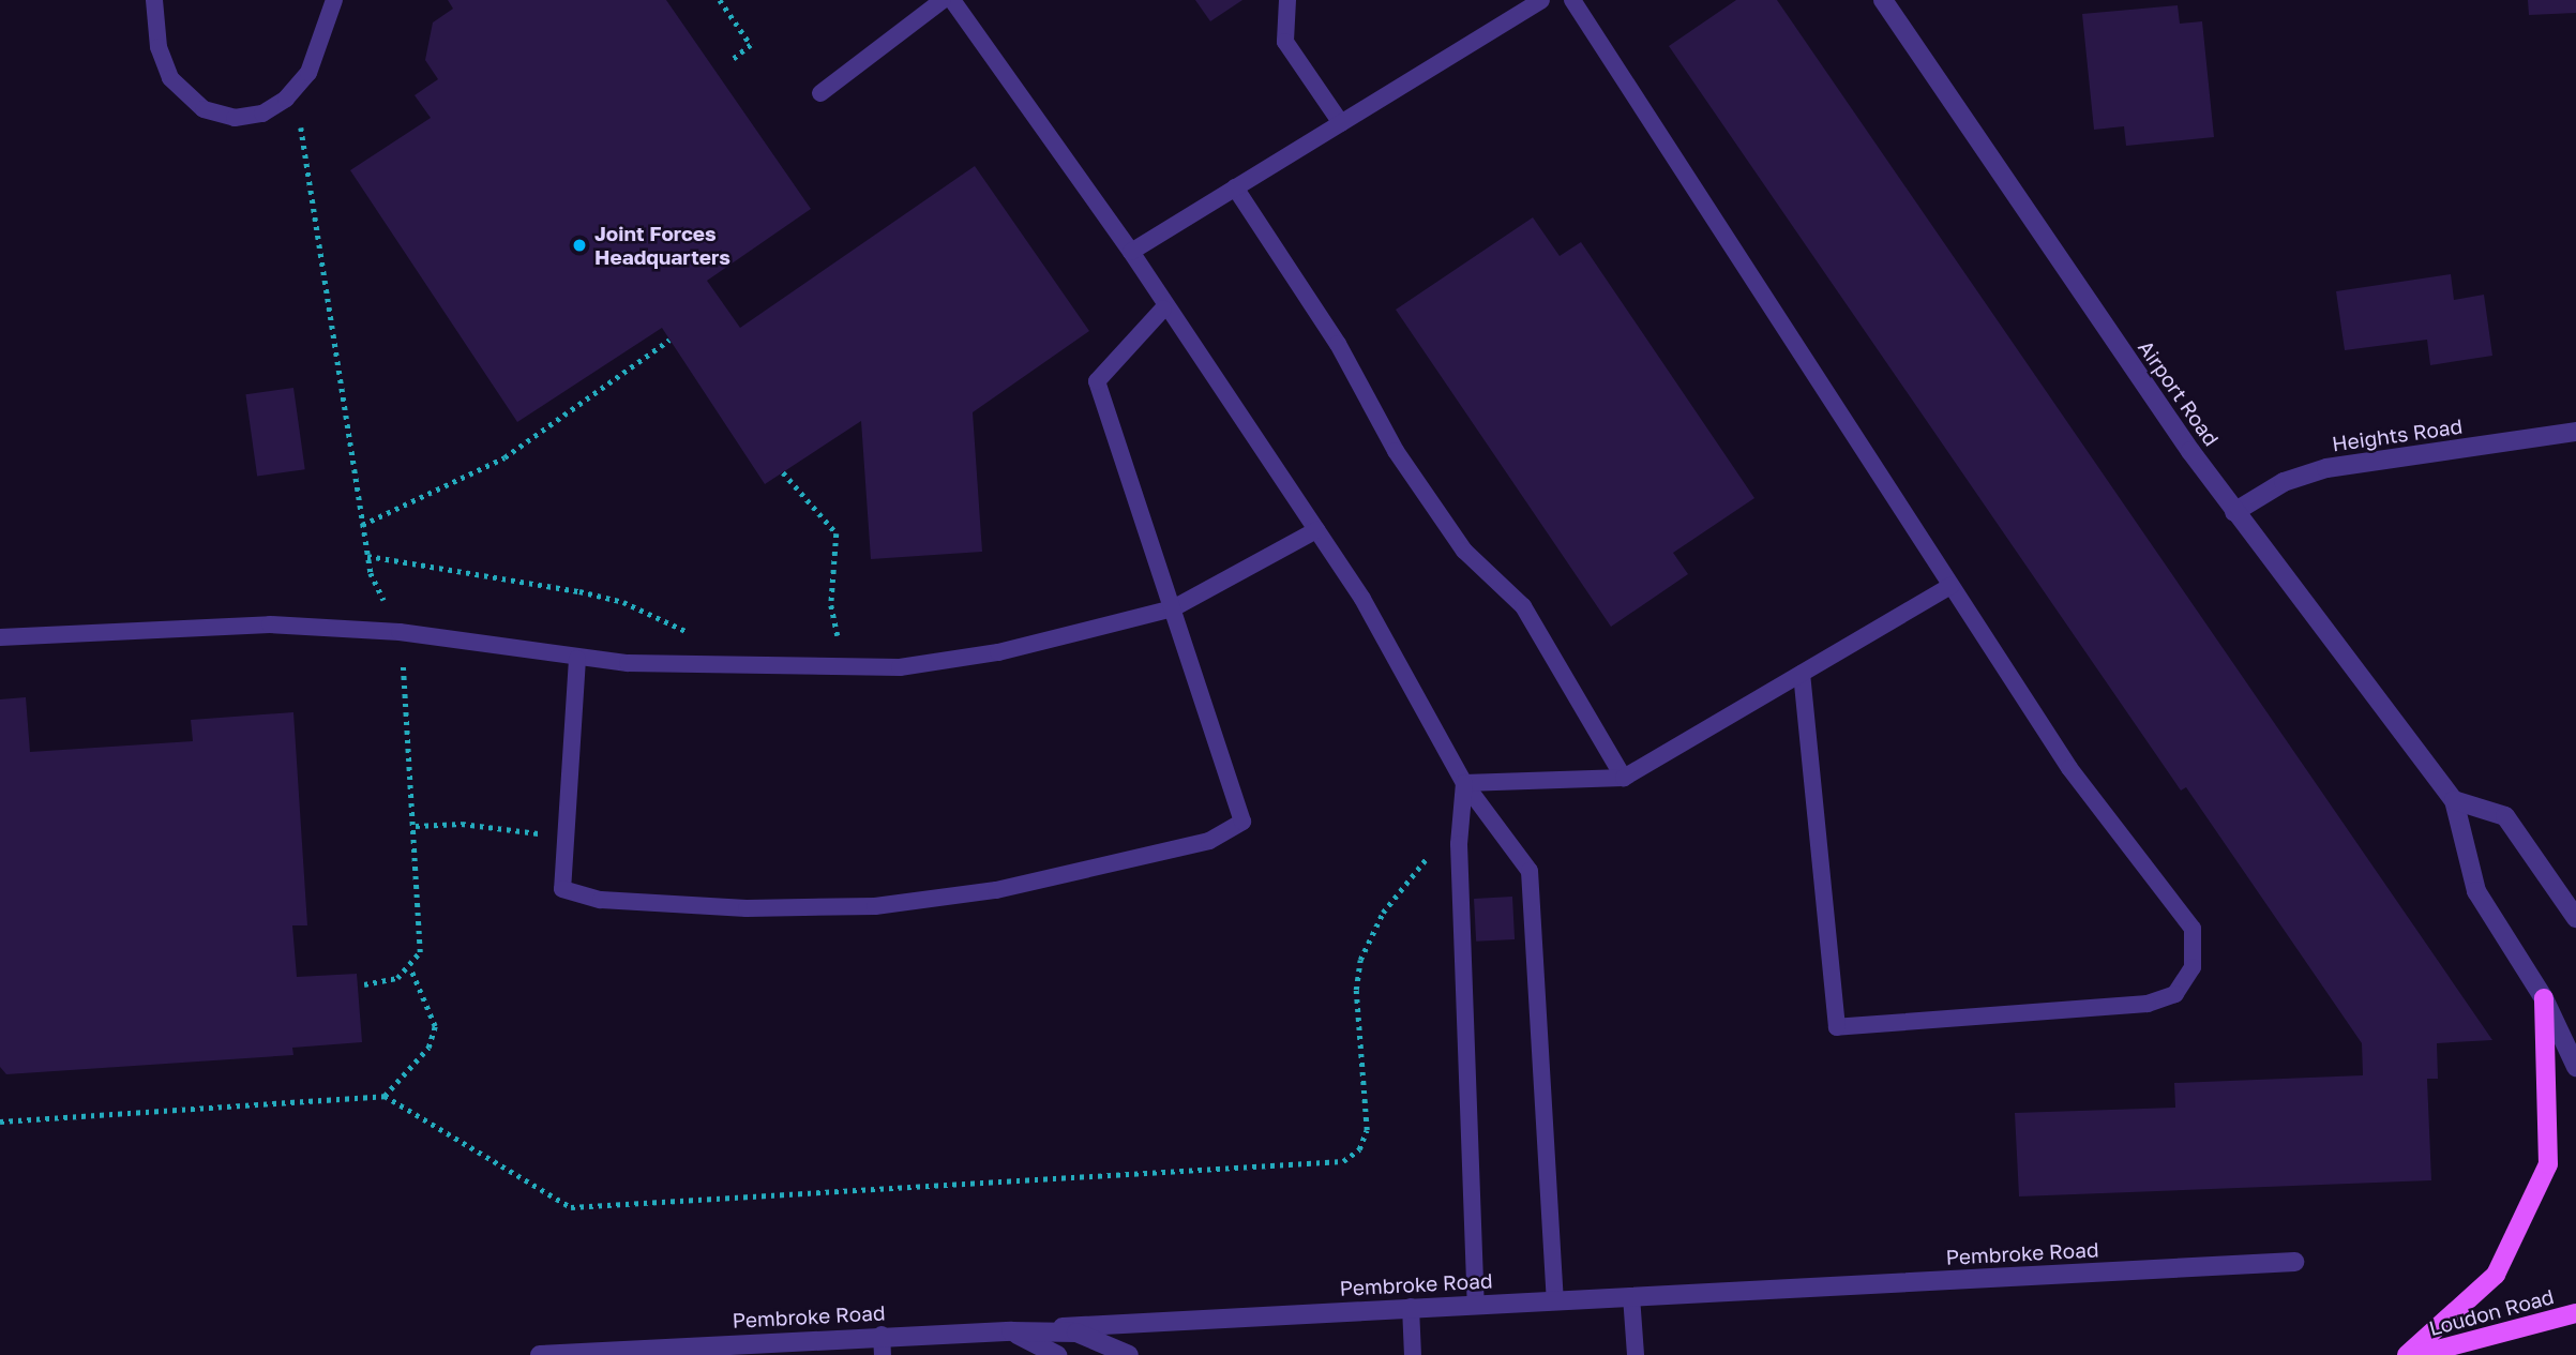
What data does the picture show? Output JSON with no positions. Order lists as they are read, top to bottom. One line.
{"streets":{"main road":["Loudon Road"],"street":["Airport Road","Heights Road","Pembroke Road"]},"crossings":[["Airport Road","Heights Road"]],"places":["Joint Forces Headquarters"]}
